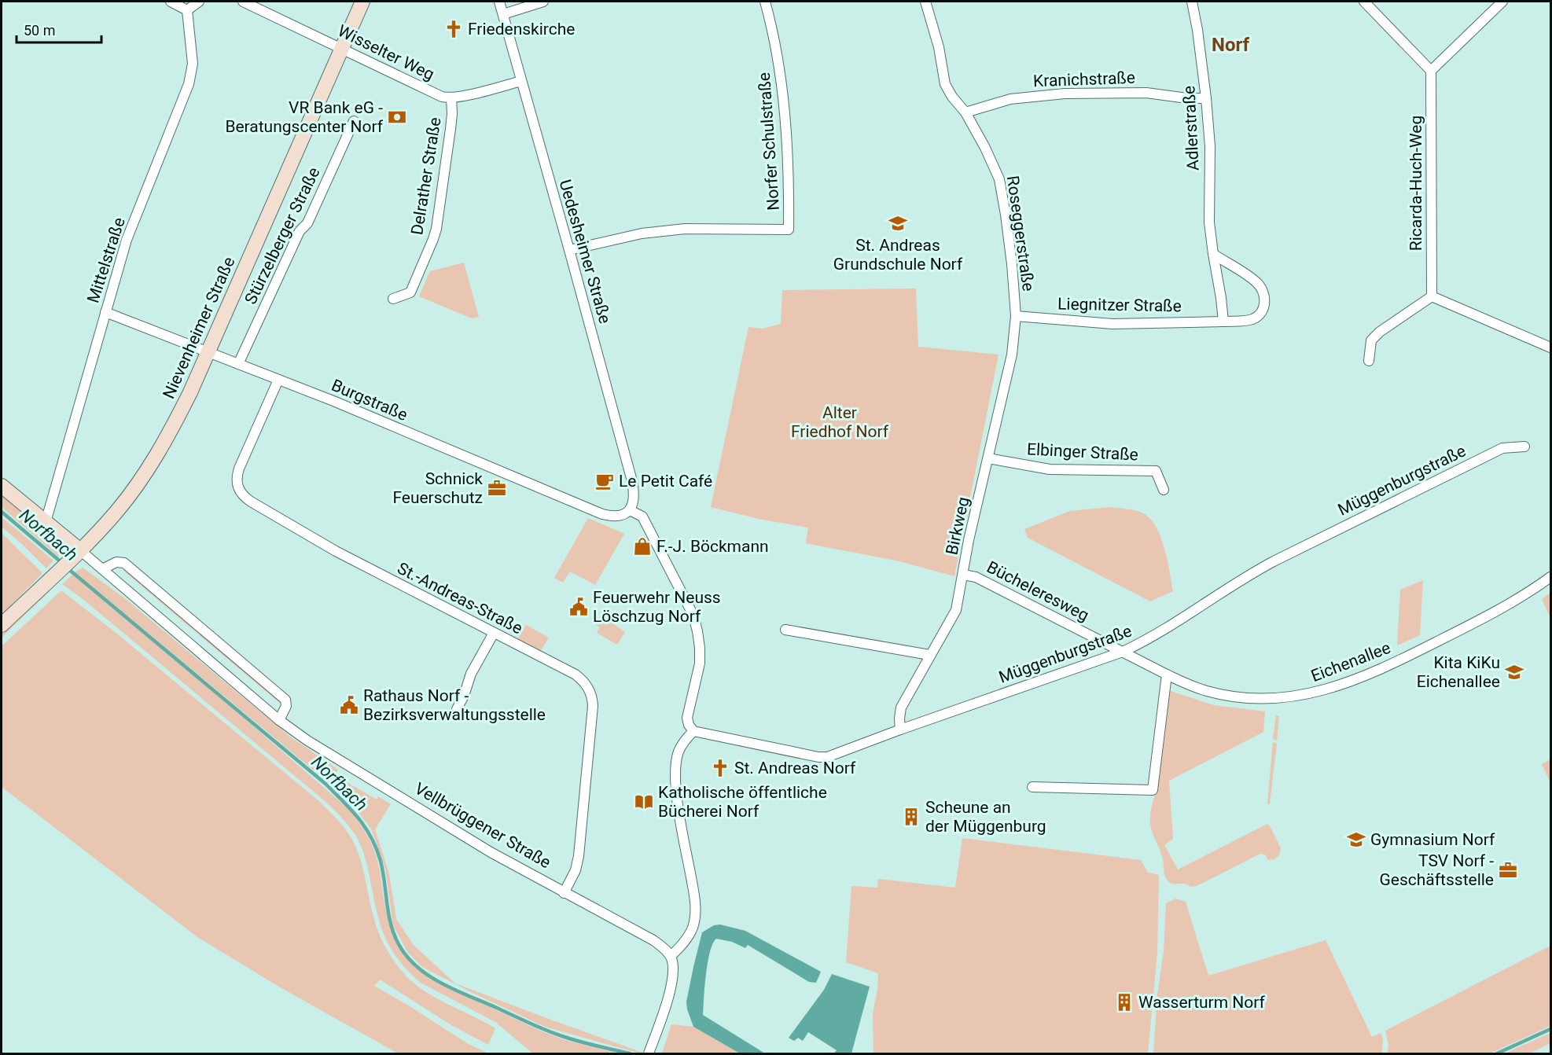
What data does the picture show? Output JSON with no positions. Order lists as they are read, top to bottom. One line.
{"streets":{"main road":["Nievenheimer Straße","Vellbrüggener Straße"],"street":["Wisselter Weg","Kranichstraße","Adlerstraße","Norfer Schulstraße","Delrather Straße","Ricarda-Huch-Weg","Roseggerstraße","Stürzelberger Straße","Uedesheimer Straße","Mittelstraße","Liegnitzer Straße","Burgstraße","Elbinger Straße","Müggenburgstraße","Birkweg","Bücheleresweg","St.-Andreas-Straße","Eichenallee"]},"crossings":[["Wisselter Weg","Delrather Straße"],["Wisselter Weg","Nievenheimer Straße"],["Kranichstraße","Adlerstraße"],["Kranichstraße","Roseggerstraße"],["Adlerstraße","Liegnitzer Straße"],["Norfer Schulstraße","Uedesheimer Straße"],["Roseggerstraße","Liegnitzer Straße"],["Roseggerstraße","Birkweg"],["Stürzelberger Straße","Burgstraße"],["Uedesheimer Straße","Burgstraße"],["Mittelstraße","Burgstraße"],["Mittelstraße","Vellbrüggener Straße"],["Liegnitzer Straße","Birkweg"],["Nievenheimer Straße","Burgstraße"],["Nievenheimer Straße","Vellbrüggener Straße"],["Burgstraße","St.-Andreas-Straße"],["Elbinger Straße","Birkweg"],["Müggenburgstraße","Birkweg"],["Müggenburgstraße","Bücheleresweg"],["Müggenburgstraße","Eichenallee"],["Birkweg","Bücheleresweg"],["Bücheleresweg","Eichenallee"],["St.-Andreas-Straße","Vellbrüggener Straße"]],"districts":["Norf"],"water":["Norfbach"],"parks":["Alter Friedhof Norf"],"places":{"church":["Friedenskirche","St. Andreas Norf"],"bank":["VR Bank eG - Beratungscenter Norf"],"school or university":["St. Andreas Grundschule Norf","Kita KiKu Eichenallee","Gymnasium Norf"],"cafe":["Le Petit Café"],"office":["Schnick Feuerschutz","TSV Norf - Geschäftsstelle"],"shop":["F.-J. Böckmann"],"public building":["Feuerwehr Neuss Löschzug Norf","Rathaus Norf - Bezirksverwaltungsstelle"],"library":["Katholische öffentliche Bücherei Norf"],"building":["Scheune an der Müggenburg","Wasserturm Norf"]},"scale_bar":"50 m"}
